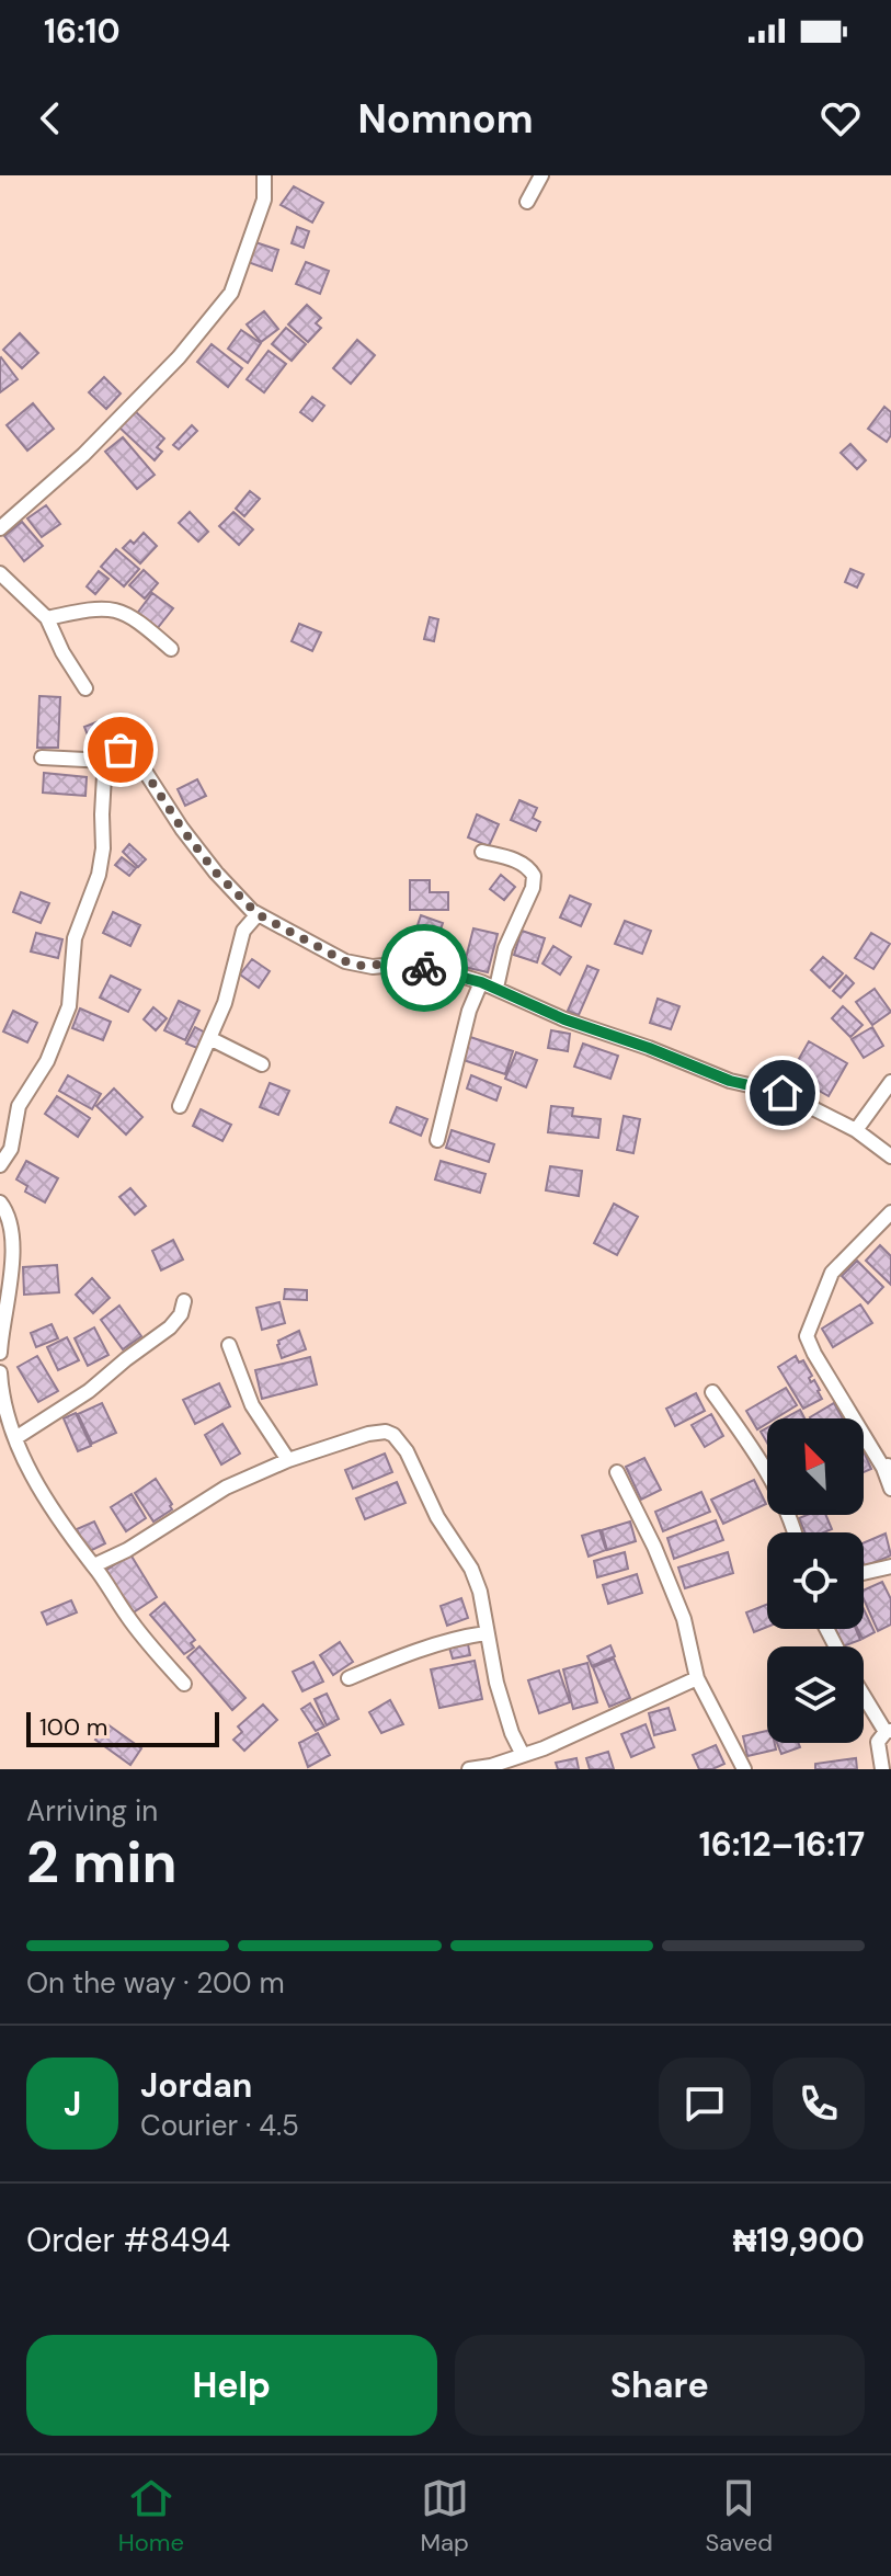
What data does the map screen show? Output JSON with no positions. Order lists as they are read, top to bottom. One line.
{"scale_bar":"100 m","north":"top left","page":{"status":"16:10","header":"Nomnom","scale":"100 m","heading":["2 min","Arriving in","16:12–16:17"],"panel":["Jordan","Courier · 4.5","Order #8494","₦19,900"],"bar":"On the way · 200 m","round":"J","buttons":["Help","Share"],"tabs":["Home","Map","Saved"]}}
